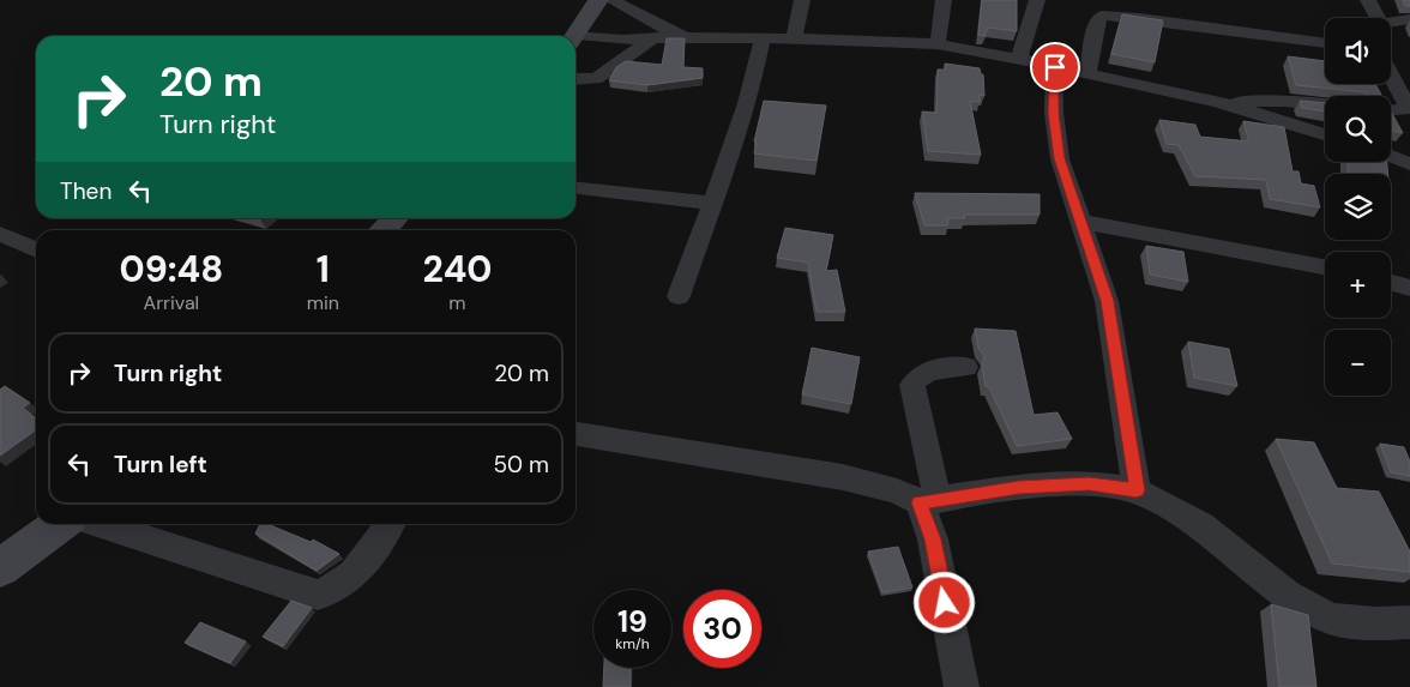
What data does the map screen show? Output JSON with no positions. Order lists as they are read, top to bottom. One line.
{"page":{"map_buttons":["+","−"],"turn":["20 m","Turn right"],"then":"Then","eta":["09:48","Arrival","1","min","240","m"],"list":[{"name":"Turn right","value":"20 m"},{"name":"Turn left","value":"50 m"}],"speed":"19 km/h","limit":"30"}}
